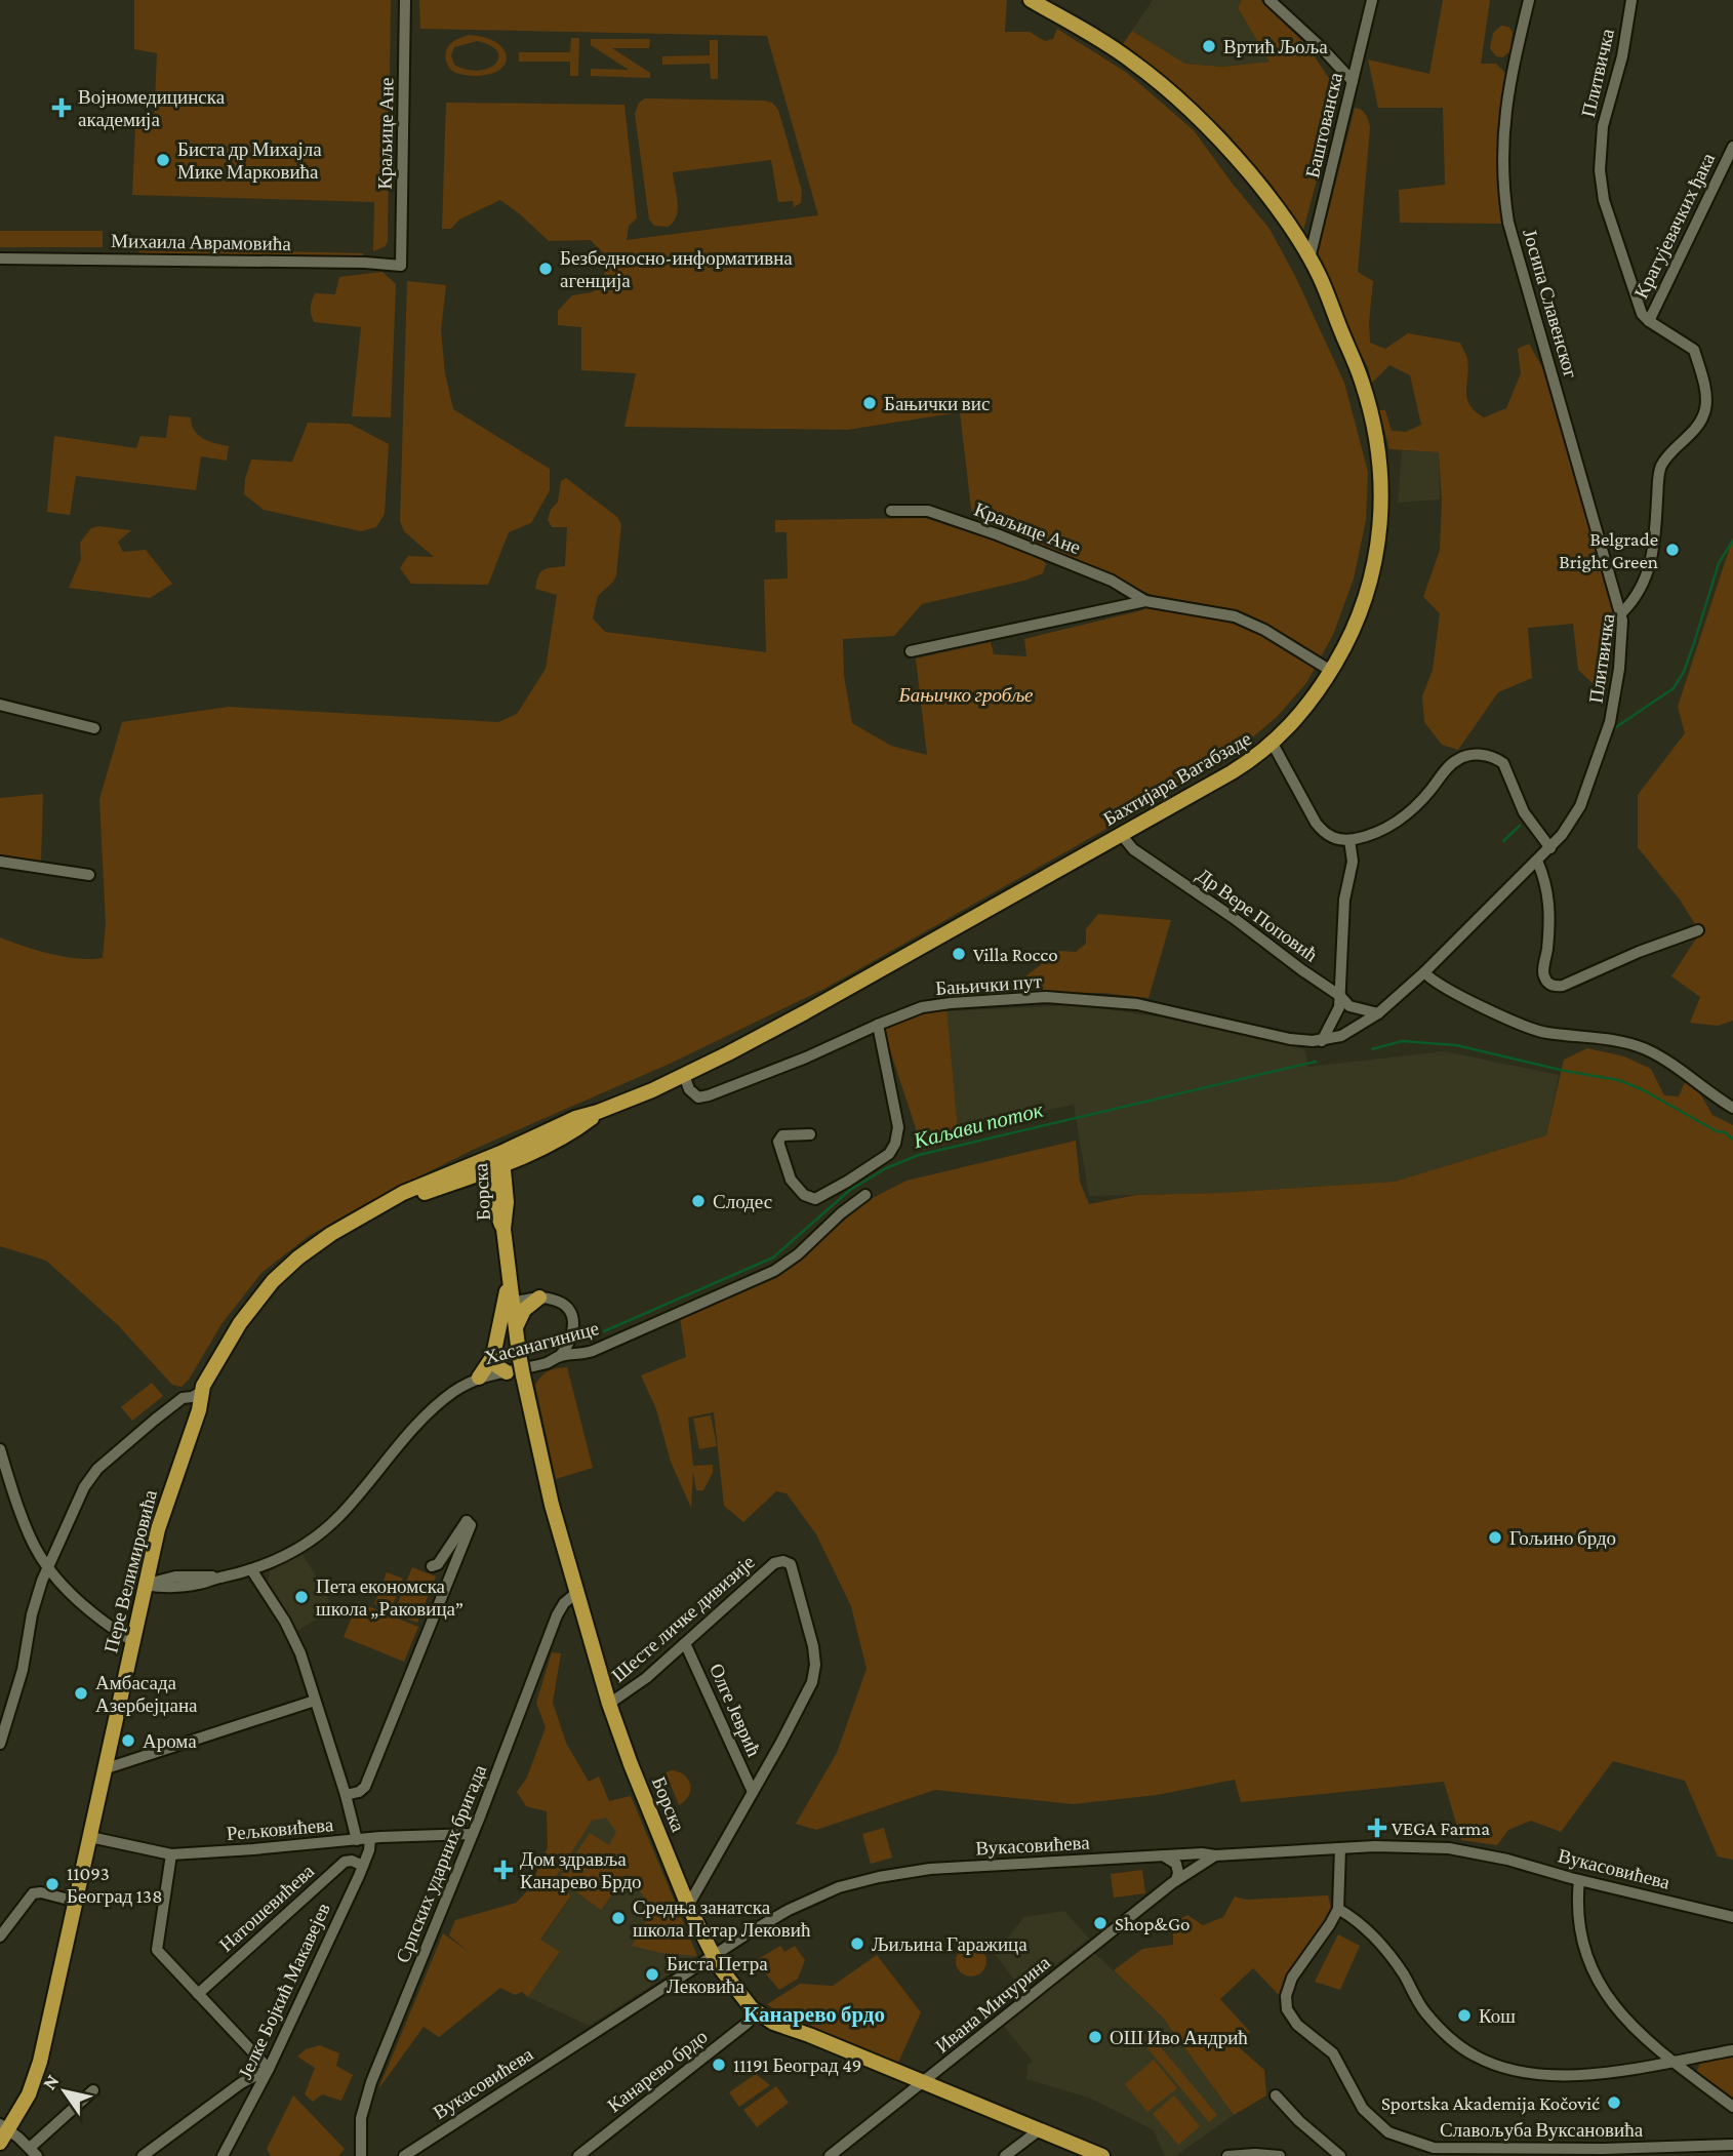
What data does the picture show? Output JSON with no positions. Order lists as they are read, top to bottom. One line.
{"streets":{"main road":["Бахтијара Вагабзаде","Борска","Пере Велимировића"],"street":["Плитвичка","Баштованска","Краљице Ане","Крагујевачких ђака","Михаила Аврамовића","Јосипа Славенског","Др Вере Поповић","Бањички пут","Хасанагинице","Шесте личке дивизије","Олге Јеврић","Рељковићева","Вукасовићева","Српских ударних бригада","Натошевићева","Јелке Бојкић Макавејев","Ивана Мичурина","Канарево брдо","Славољуба Вуксановића"]},"crossings":[["Плитвичка","Крагујевачких ђака"],["Плитвичка","Јосипа Славенског"],["Плитвичка","Др Вере Поповић"],["Плитвичка","Бањички пут"],["Баштованска","Бахтијара Вагабзаде"],["Краљице Ане","Михаила Аврамовића"],["Бахтијара Вагабзаде","Др Вере Поповић"],["Бахтијара Вагабзаде","Бањички пут"],["Бахтијара Вагабзаде","Борска"],["Бахтијара Вагабзаде","Пере Велимировића"],["Борска","Пере Велимировића"],["Борска","Шесте личке дивизије"],["Борска","Вукасовићева"],["Борска","Српских ударних бригада"],["Борска","Ивана Мичурина"],["Борска","Канарево брдо"],["Хасанагинице","Пере Велимировића"],["Пере Велимировића","Рељковићева"],["Шесте личке дивизије","Олге Јеврић"],["Рељковићева","Српских ударних бригада"],["Рељковићева","Јелке Бојкић Макавејев"],["Вукасовићева","Ивана Мичурина"],["Натошевићева","Јелке Бојкић Макавејев"]],"districts":["Канарево брдо"],"water":["Каљави поток"],"parks":["Бањичко гробље"],"places":{"other":["Вртић Љоља","Биста др Михајла Мике Марковића","Безбедносно-информативна агенција","Бањички вис","Belgrade Bright Green","Villa Rocco","Слодес","Гољино брдо","Пета економска школа „Раковица”","Амбасада Азербејџана","Арома","11093 Београд 138","Средња занатска школа Петар Лековић","Shop&Go","Љиљина Гаражица","Биста Петра Лековића","Кош","ОШ Иво Андрић","11191 Београд 49","Sportska Akademija Kočović"],"health":["Војномедицинска академија","VEGA Farma","Дом здравља Канарево Брдо"]},"north":"top left"}
